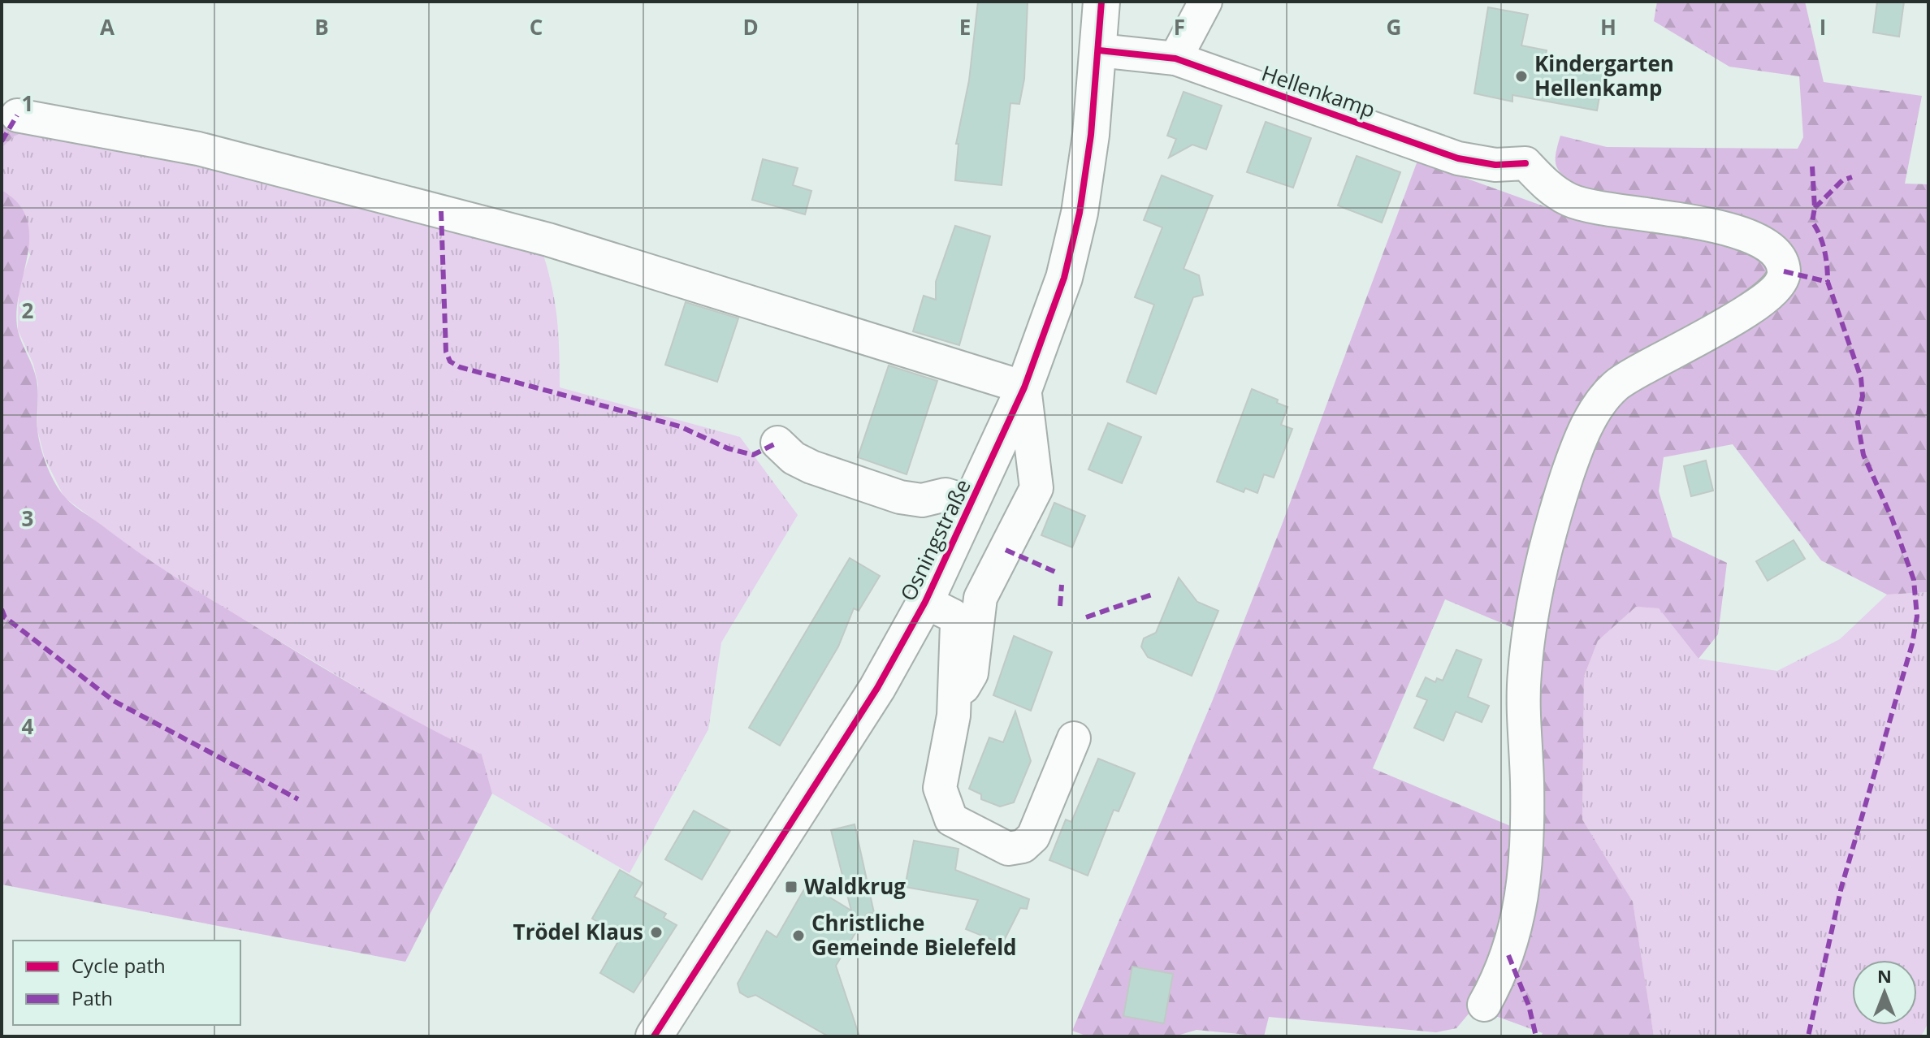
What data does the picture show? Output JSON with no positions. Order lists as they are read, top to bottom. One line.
{"streets":{"main road":["Osningstraße"],"street":["Hellenkamp"]},"crossings":[["Hellenkamp","Osningstraße"]],"places":{"other":["Kindergarten Hellenkamp","Trödel Klaus","Christliche Gemeinde Bielefeld"],"transit":["Waldkrug"]},"legend":["Cycle path","Path"],"north":"top","grid":{"columns":["A","B","C","D","E","F","G","H","I"],"rows":["1","2","3","4"]}}
